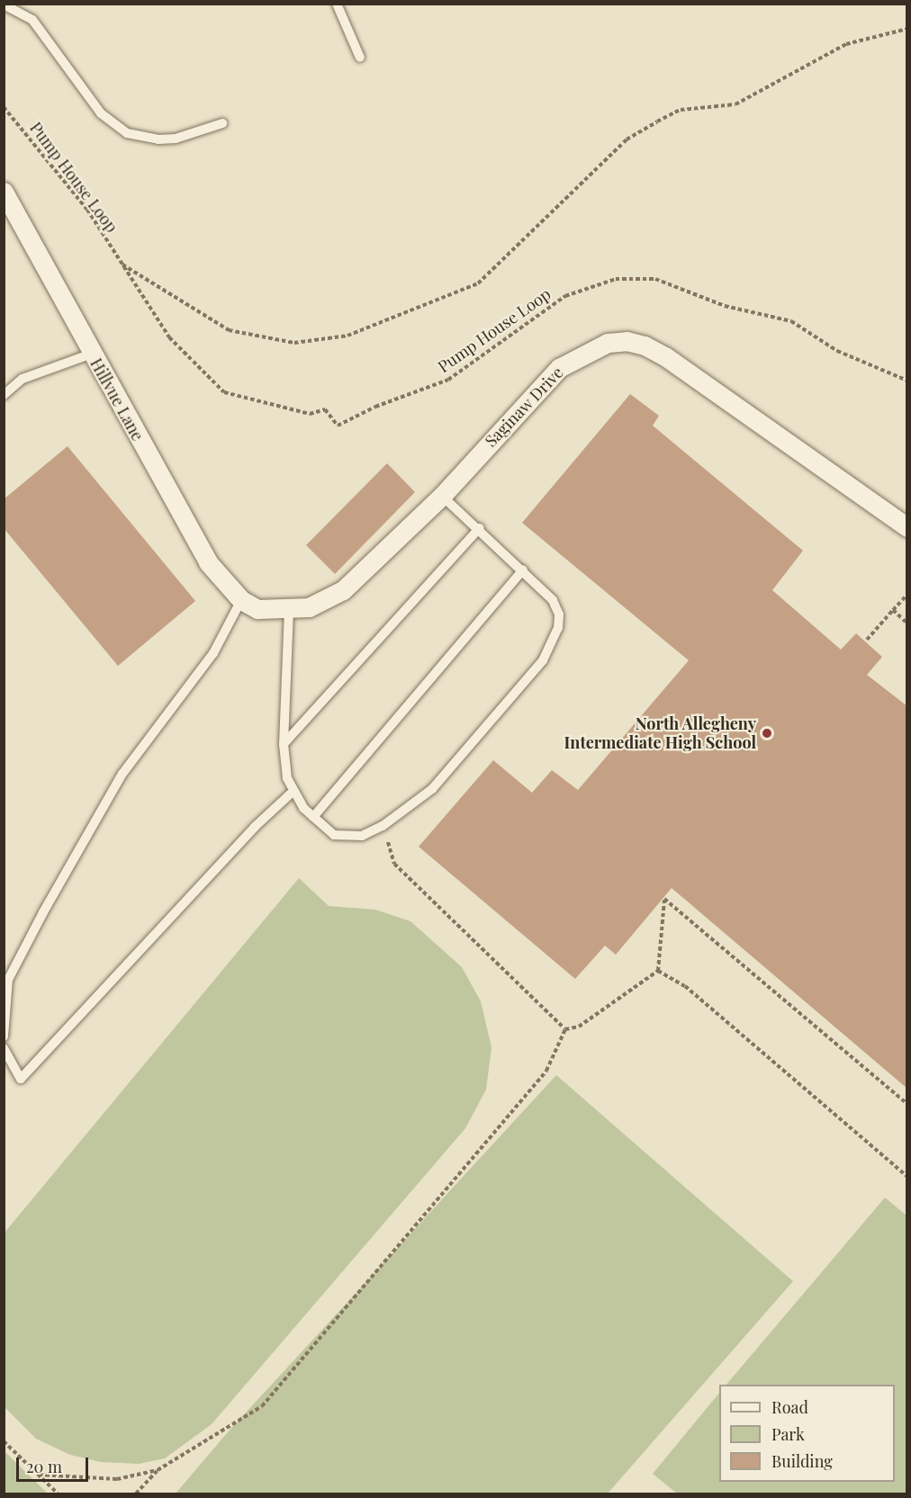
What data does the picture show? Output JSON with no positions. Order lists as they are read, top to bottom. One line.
{"streets":{"street":["Hillvue Lane","Saginaw Drive"],"path":["Pump House Loop"]},"crossings":[["Hillvue Lane","Saginaw Drive"]],"places":["North Allegheny Intermediate High School"],"legend":["Road","Park","Building"],"scale_bar":"20 m"}
